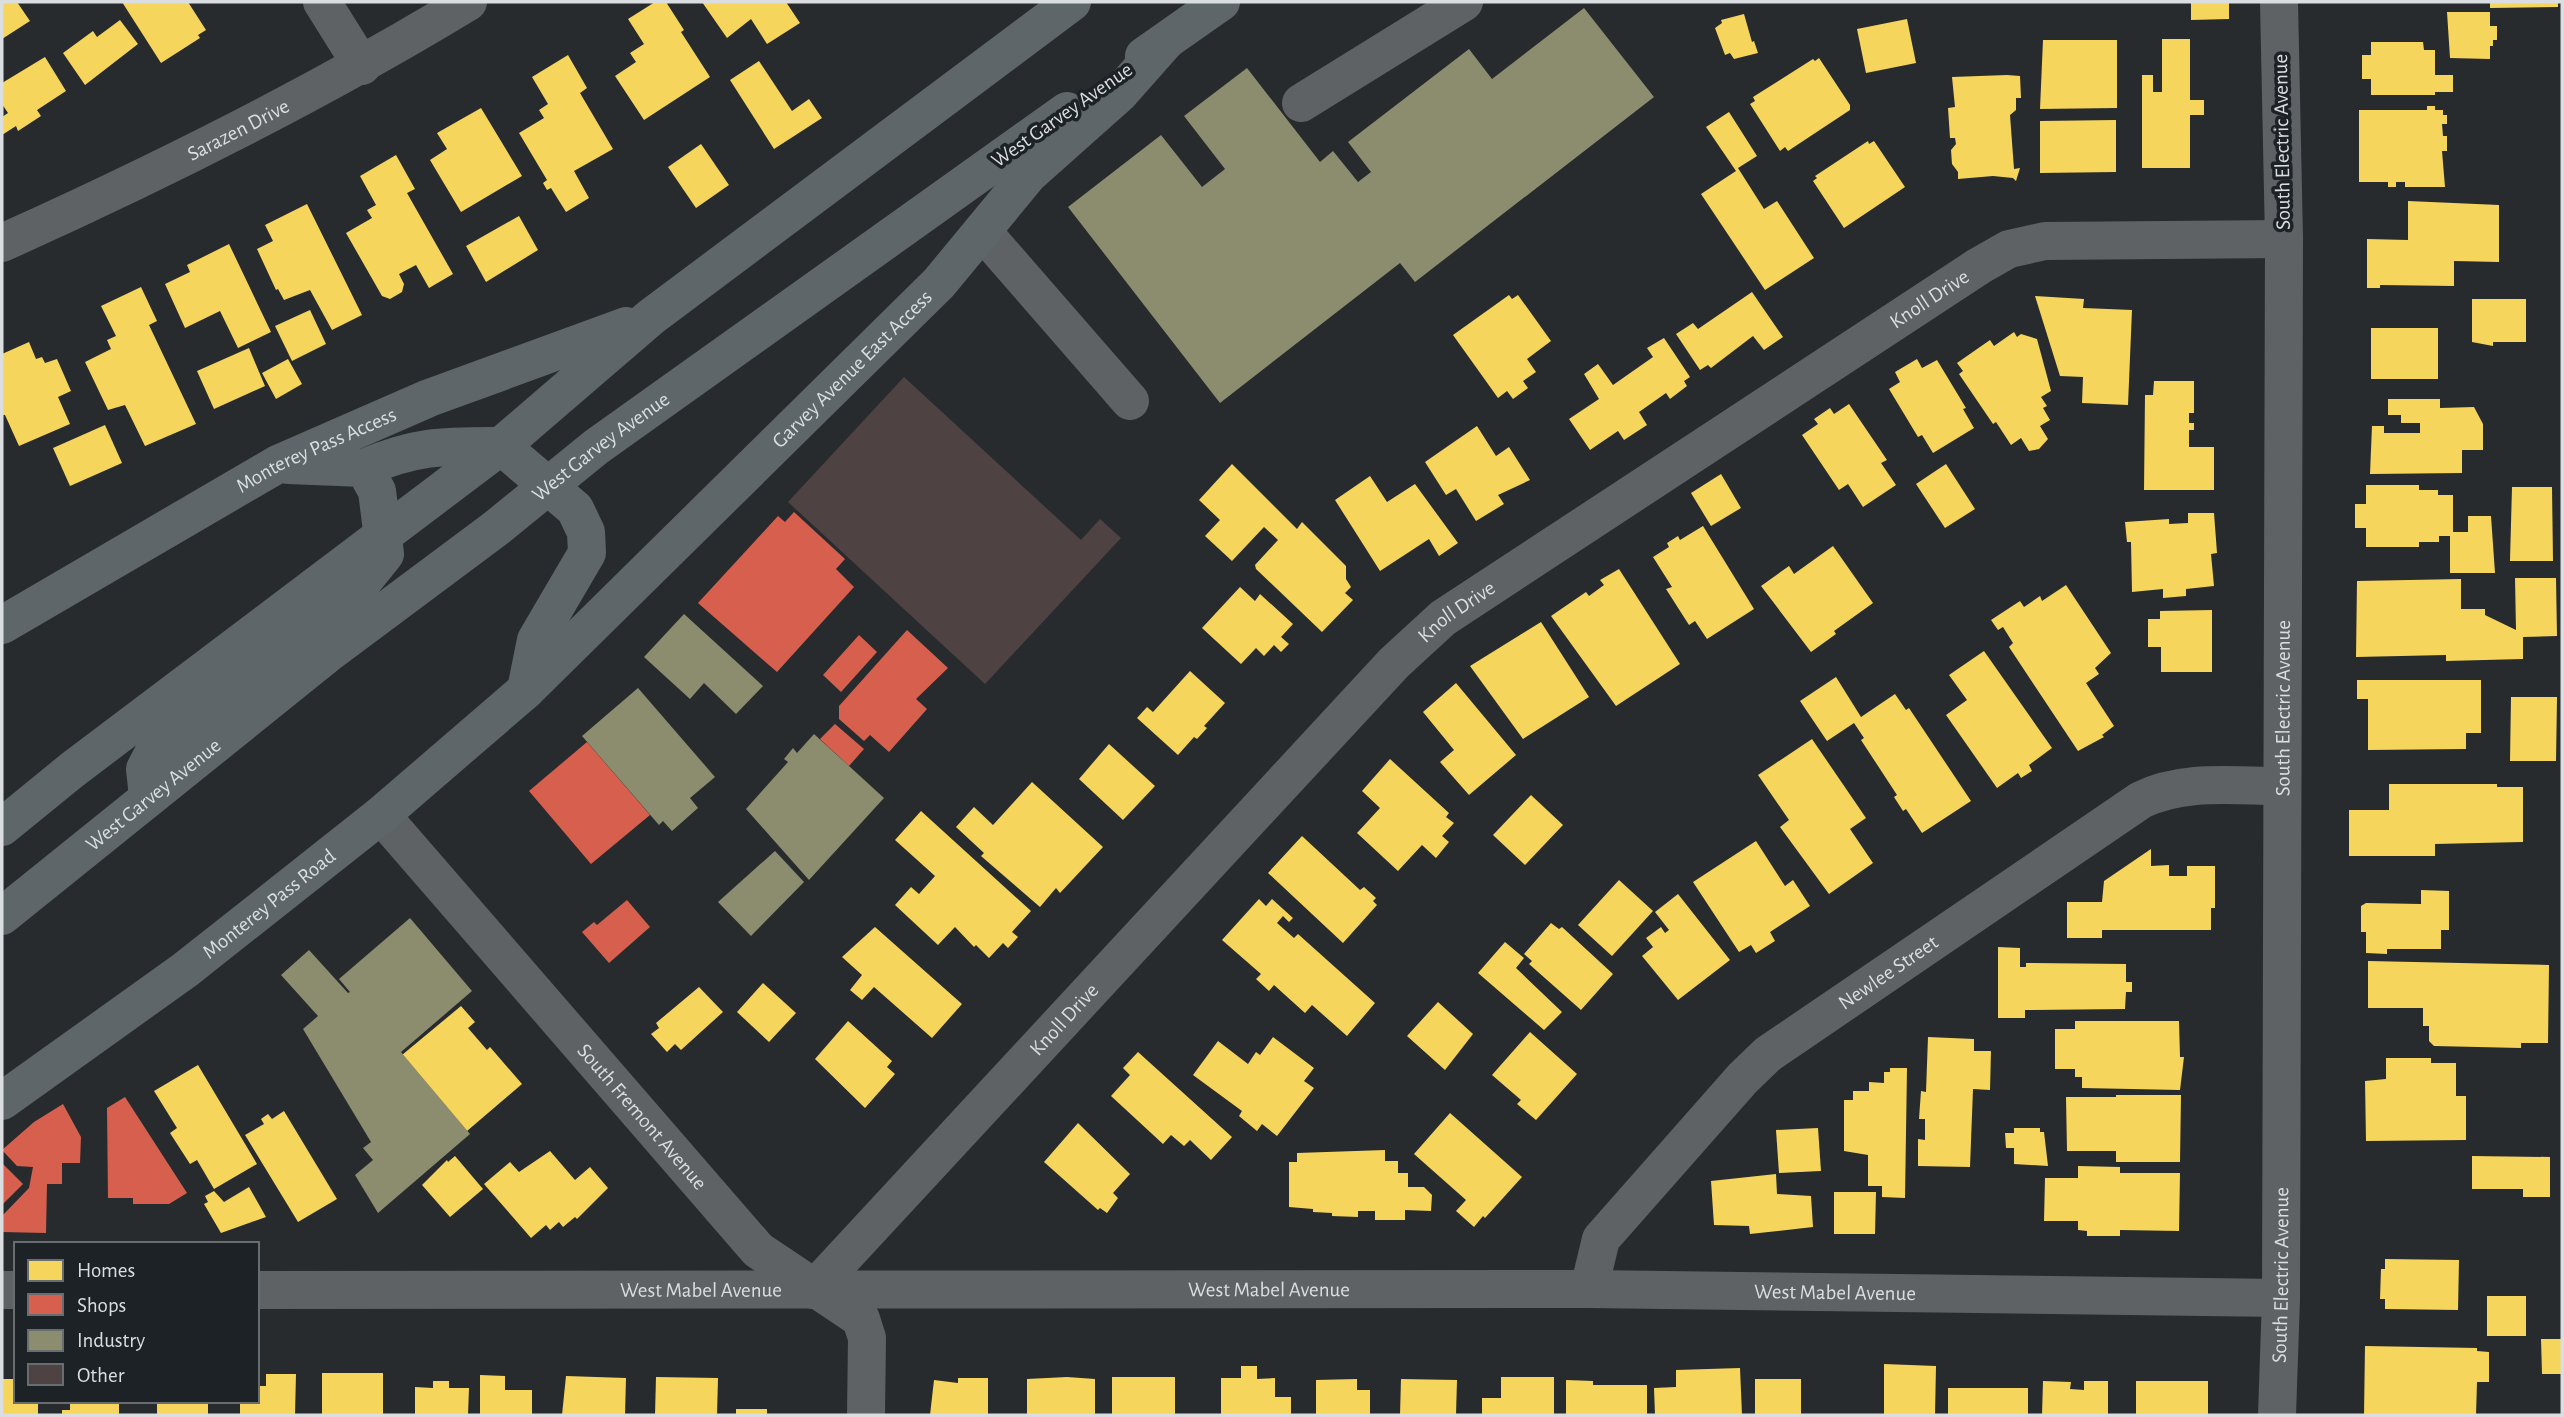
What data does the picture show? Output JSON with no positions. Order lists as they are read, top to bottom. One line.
{"streets":{"main road":["West Garvey Avenue","Garvey Avenue East Access","Monterey Pass Access","Monterey Pass Road"],"street":["Sarazen Drive","South Electric Avenue","Knoll Drive","Newlee Street","South Fremont Avenue","West Mabel Avenue"]},"crossings":[["West Garvey Avenue","Garvey Avenue East Access"],["South Electric Avenue","Knoll Drive"],["South Electric Avenue","Newlee Street"],["South Electric Avenue","West Mabel Avenue"],["Knoll Drive","South Fremont Avenue"],["Knoll Drive","West Mabel Avenue"],["Garvey Avenue East Access","Monterey Pass Road"],["Monterey Pass Road","South Fremont Avenue"],["Newlee Street","West Mabel Avenue"],["South Fremont Avenue","West Mabel Avenue"]],"legend":["Homes","Shops","Industry","Other"]}
